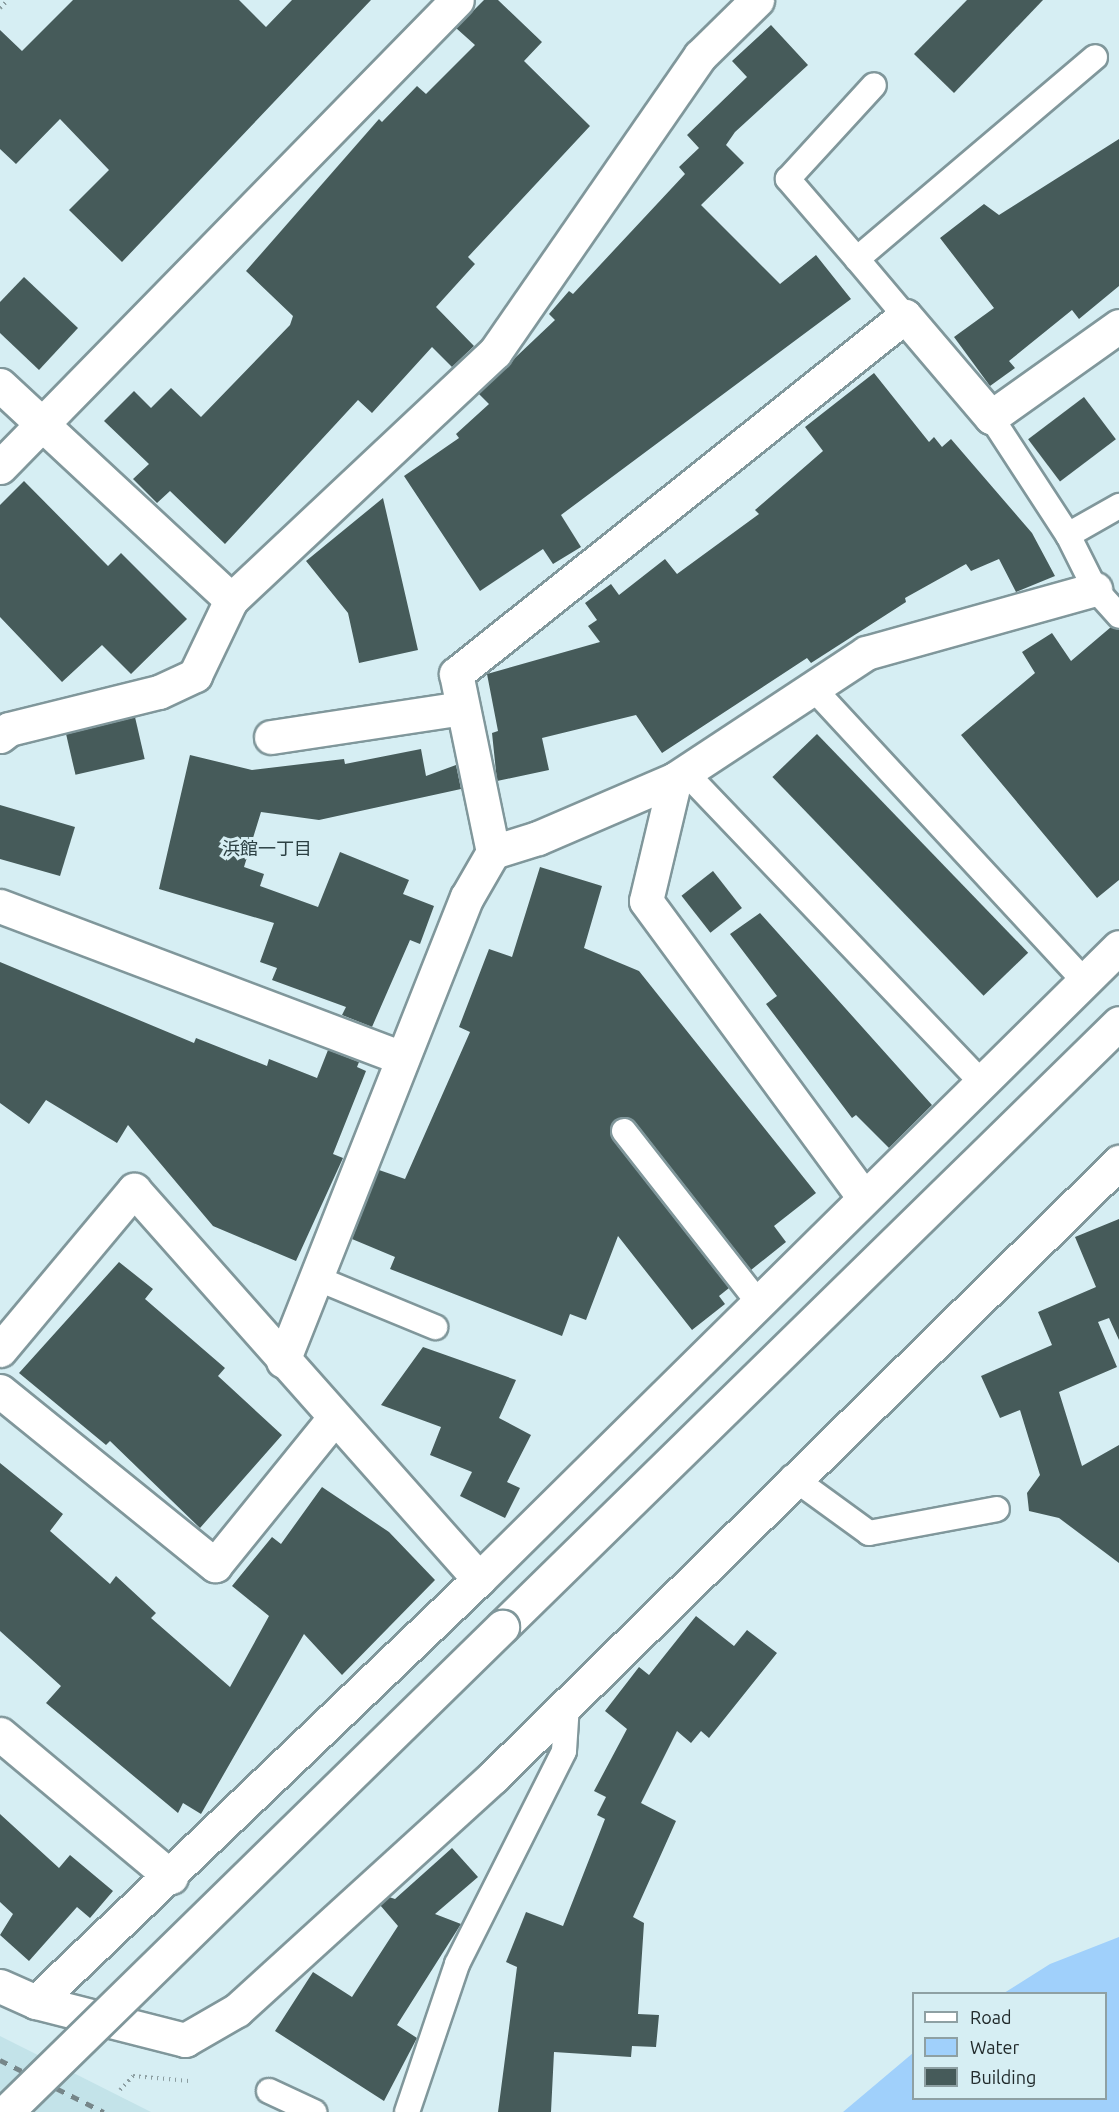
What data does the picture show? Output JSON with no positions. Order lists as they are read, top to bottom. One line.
{"districts":["浜館一丁目"],"legend":["Road","Water","Building"]}
